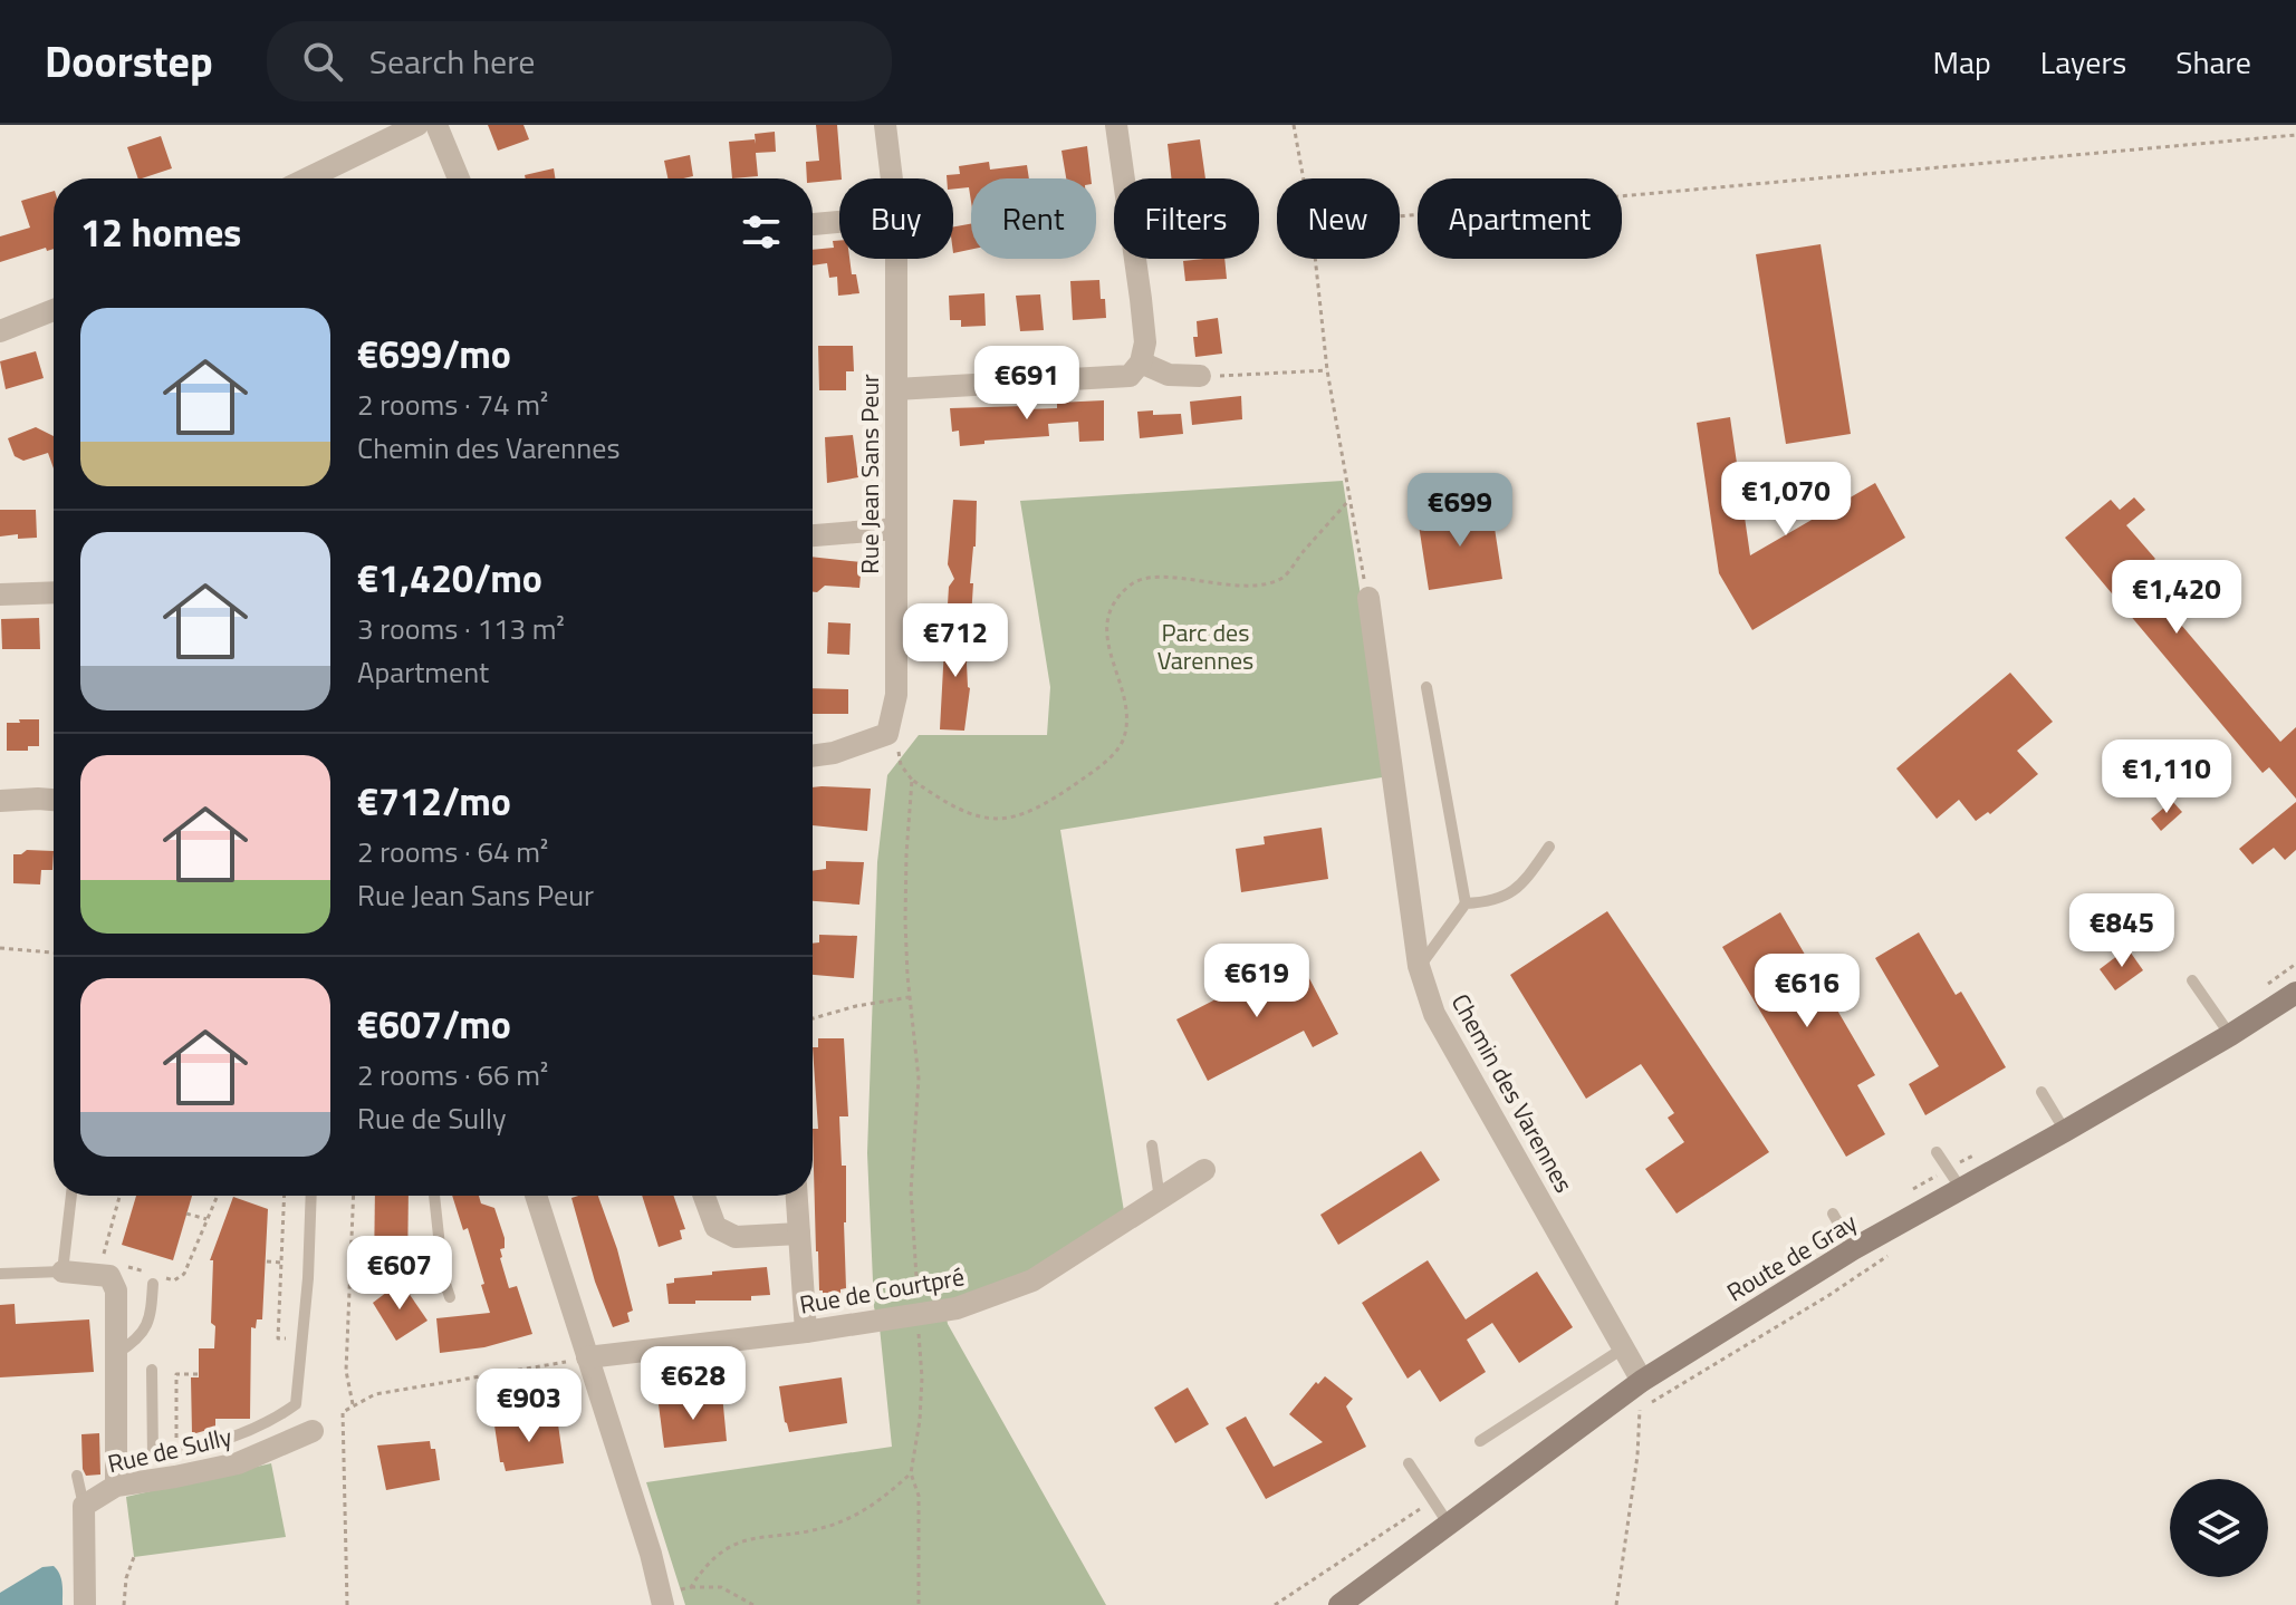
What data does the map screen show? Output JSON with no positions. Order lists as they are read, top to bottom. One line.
{"streets":{"main road":["Route de Gray"],"street":["Rue Jean Sans Peur","Chemin des Varennes","Rue de Courtpré","Rue de Sully"]},"crossings":[["Chemin des Varennes","Route de Gray"]],"parks":["Parc des Varennes"],"page":{"header":"Doorstep","search":"Search here","nav":["Map","Layers","Share"],"chip":["Buy","Rent","Filters","New","Apartment"],"heading":"12 homes","list":[{"name":"€699/mo","note":"2 rooms · 74 m² · Chemin des Varennes"},{"name":"€1,420/mo","note":"3 rooms · 113 m² · Apartment"},{"name":"€712/mo","note":"2 rooms · 64 m² · Rue Jean Sans Peur"},{"name":"€607/mo","note":"2 rooms · 66 m² · Rue de Sully"}],"price":["€691","€1,070","€699","€1,420","€712","€1,110","€845","€619","€616","€607","€628","€903"]}}
